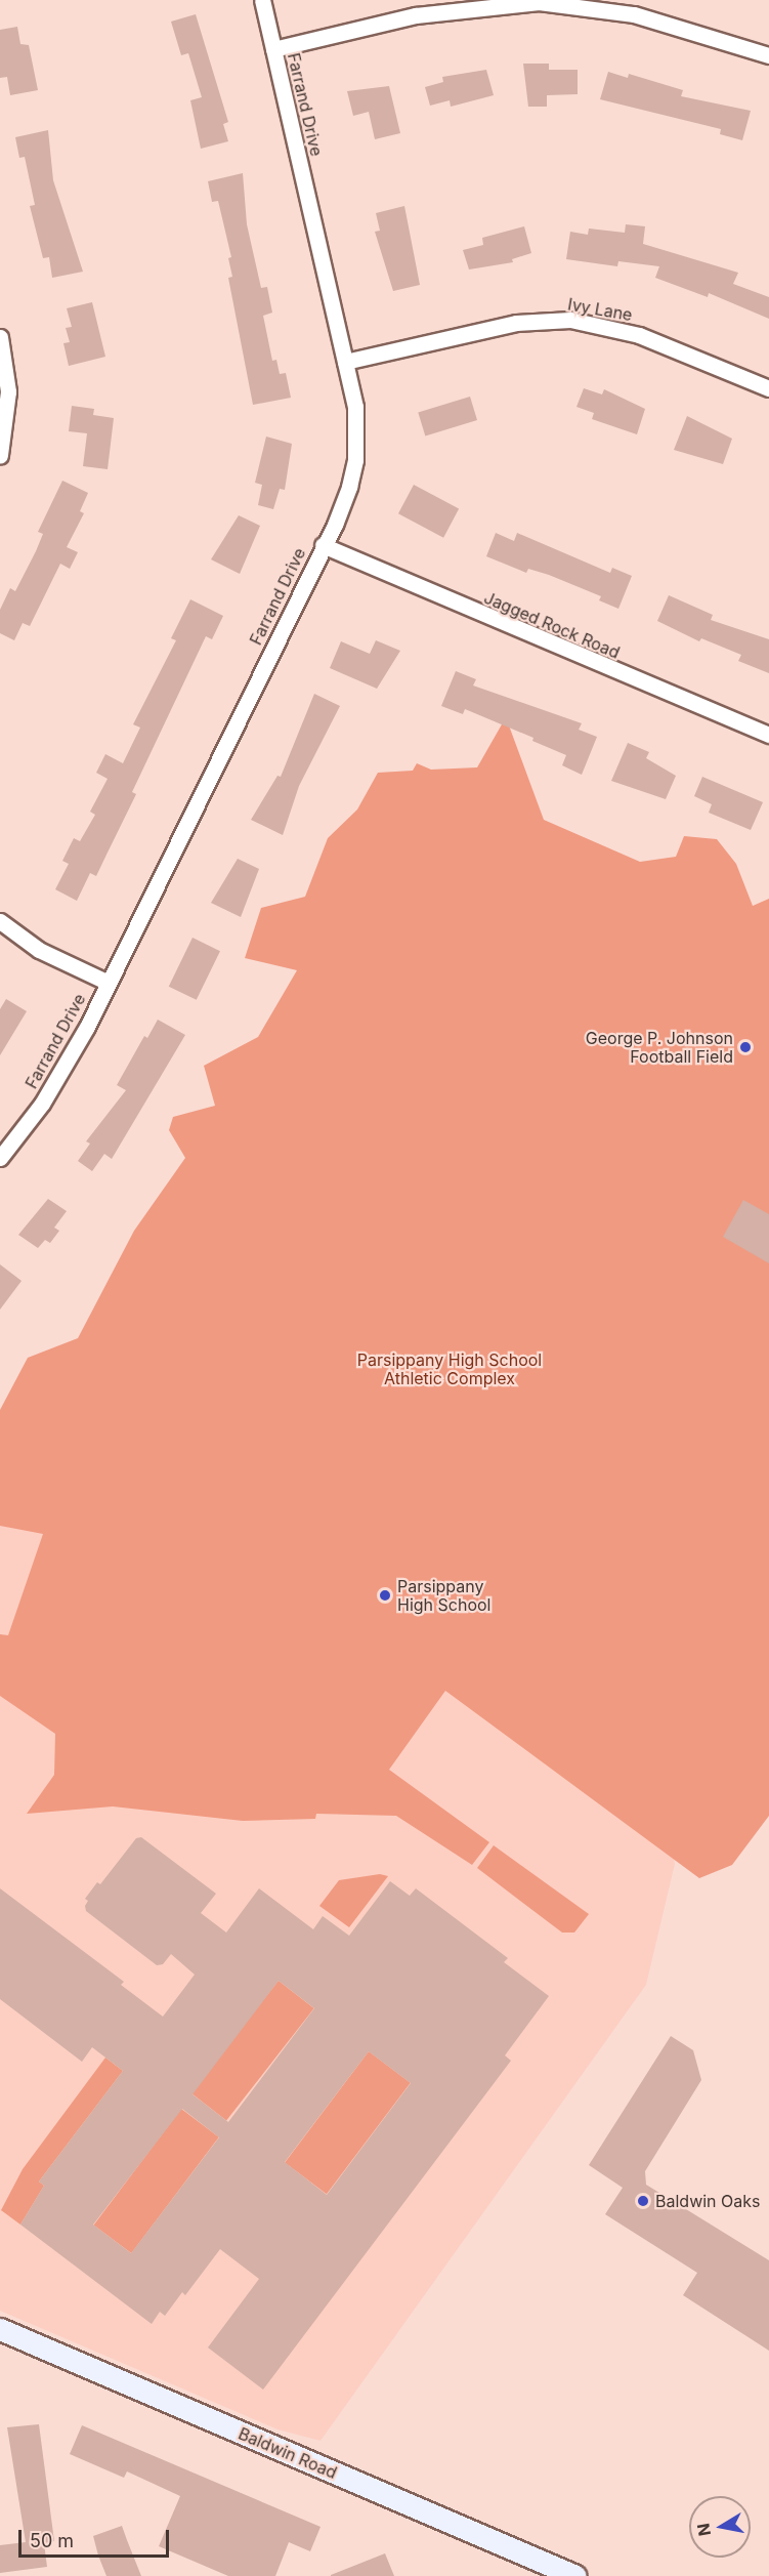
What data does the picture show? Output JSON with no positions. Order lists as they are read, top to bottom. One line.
{"streets":{"street":["Farrand Drive","Ivy Lane","Jagged Rock Road","Baldwin Road"]},"crossings":[["Farrand Drive","Ivy Lane"],["Farrand Drive","Jagged Rock Road"]],"parks":["Parsippany High School Athletic Complex"],"places":["George P. Johnson Football Field","Parsippany High School","Baldwin Oaks"],"scale_bar":"50 m","north":"left"}
